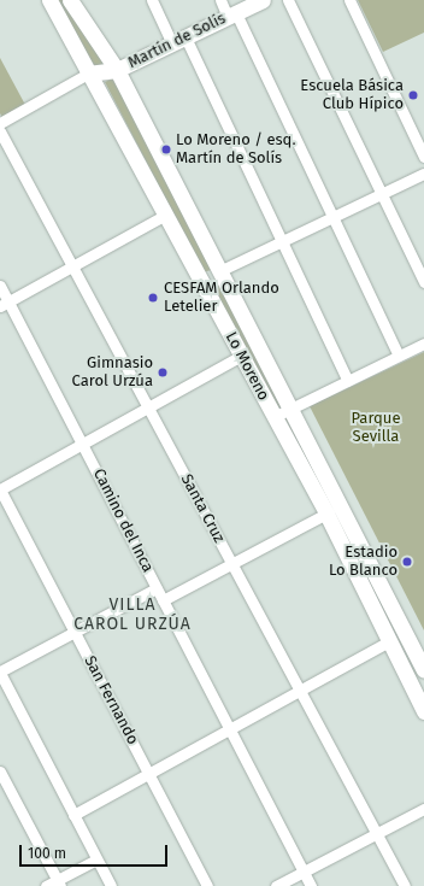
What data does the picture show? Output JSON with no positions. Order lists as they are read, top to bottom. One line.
{"streets":{"street":["Martín de Solís","Lo Moreno","Santa Cruz","Camino del Inca","San Fernando"]},"crossings":[["Martín de Solís","Lo Moreno"]],"districts":["VILLA CAROL URZÚA"],"parks":["Parque Sevilla"],"places":["Escuela Básica Club Hípico","Lo Moreno / esq. Martín de Solís","CESFAM Orlando Letelier","Gimnasio Carol Urzúa","Estadio Lo Blanco"],"scale_bar":"100 m"}
